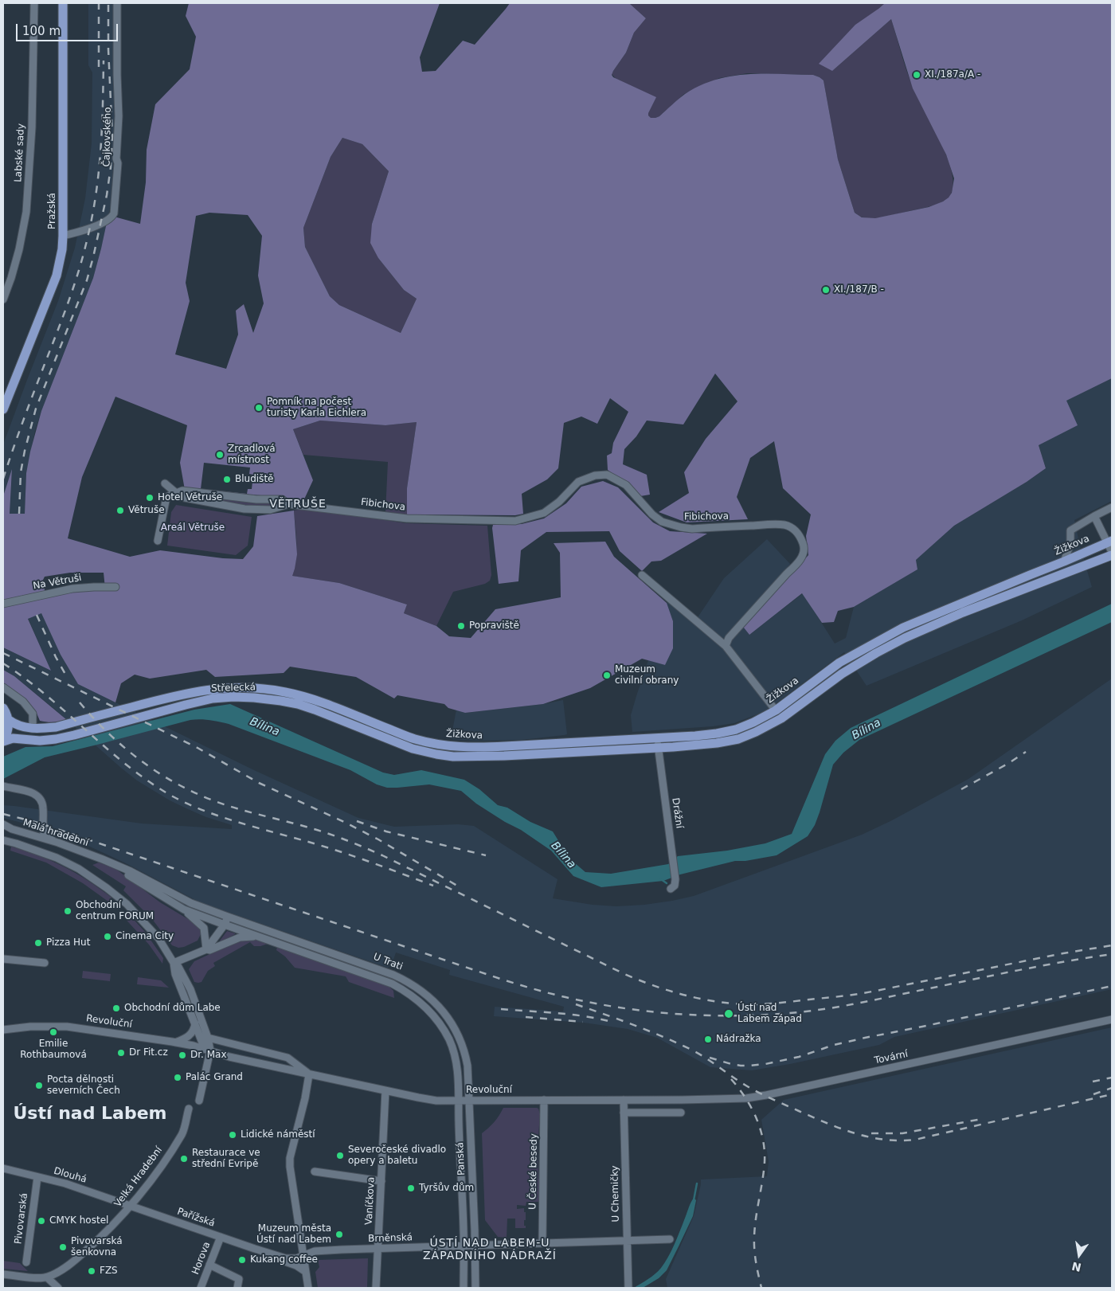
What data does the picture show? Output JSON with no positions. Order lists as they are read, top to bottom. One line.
{"streets":{"main road":["Pražská","Žižkova","Střelecká"],"street":["Čajkovského","Labské sady","Fibichova","Na Větruši","Drážní","Malá hradební","U Trati","Revoluční","Tovární","Panská","U České besedy","Dlouhá","Velká Hradební","U Chemičky","Vaníčkova","Pařížská","Pivovarská","Brněnská","Horova"]},"crossings":[["Čajkovského","Pražská"],["Žižkova","Střelecká"],["Žižkova","Drážní"],["Malá hradební","U Trati"],["U Trati","Revoluční"],["U Trati","Panská"],["Revoluční","Tovární"],["Revoluční","Panská"],["Revoluční","U České besedy"],["Revoluční","U Chemičky"],["Revoluční","Vaníčkova"],["Panská","Brněnská"],["U České besedy","Brněnská"],["Dlouhá","Velká Hradební"],["Dlouhá","Pařížská"],["Dlouhá","Pivovarská"],["Velká Hradební","Pařížská"],["U Chemičky","Brněnská"],["Vaníčkova","Brněnská"],["Pařížská","Brněnská"],["Pařížská","Horova"]],"districts":["VĚTRUŠE","Ústí nad Labem","ÚSTÍ NAD LABEM-U ZÁPADNÍHO NÁDRAŽÍ"],"water":["Bílina"],"parks":["Areál Větruše"],"places":["XI./187a/A -","XI./187/B -","Pomník na počest turisty Karla Eichlera","Zrcadlová místnost","Bludiště","Hotel Větruše","Větruše","Popraviště","Muzeum civilní obrany","Obchodní centrum FORUM","Cinema City","Pizza Hut","Obchodní dům Labe","Ústí nad Labem západ","Emilie Rothbaumová","Nádražka","Dr Fit.cz","Dr. Max","Palác Grand","Pocta dělnosti severních Čech","Lidické náměstí","Severočeské divadlo opery a baletu","Restaurace ve střední Evripě","Tyršův dům","CMYK hostel","Muzeum města Ústí nad Labem","Pivovarská šenkovna","Kukang coffee","FZS"],"scale_bar":"100 m","north":"bottom"}
